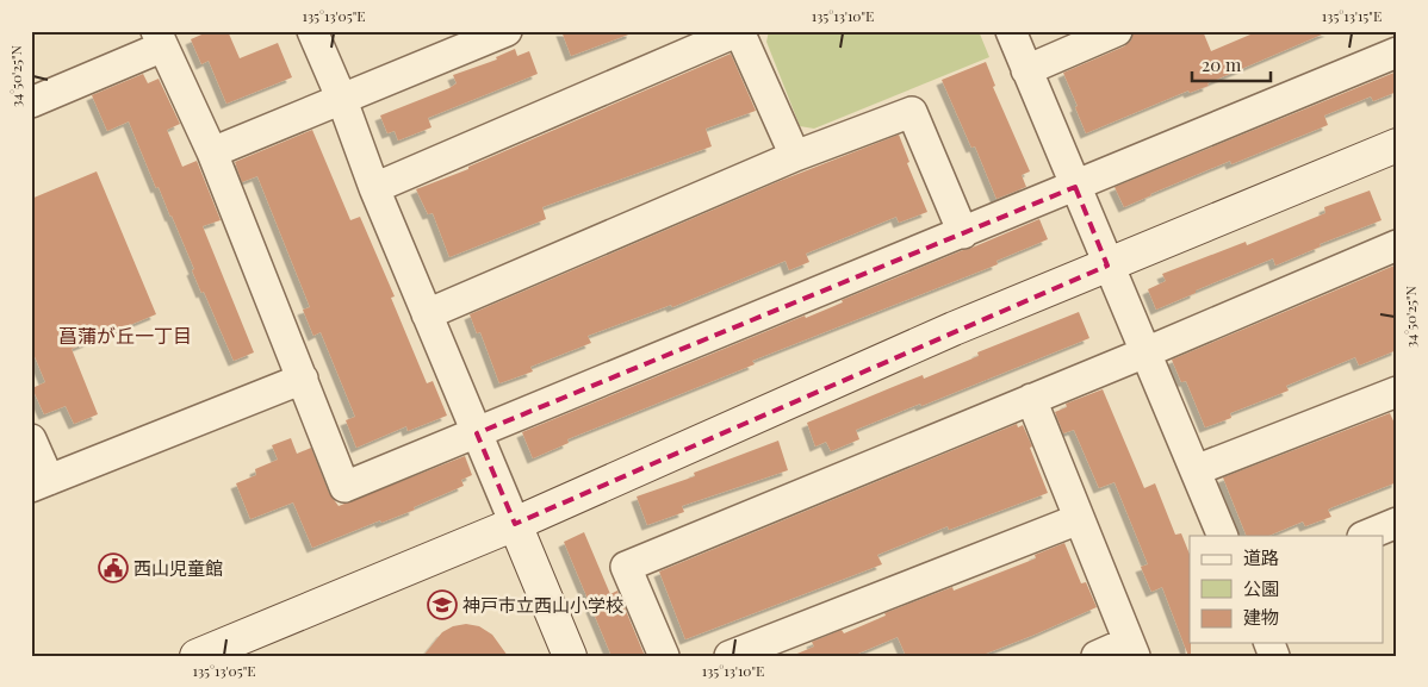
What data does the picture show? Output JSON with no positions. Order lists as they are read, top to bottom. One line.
{"districts":["菖蒲が丘一丁目"],"places":{"public building":["西山児童館"],"school or university":["神戸市立西山小学校"]},"legend":["道路","公園","建物"],"scale_bar":"20 m","coordinates":["135°13'05\"E","135°13'10\"E","135°13'15\"E","34°50'25\"N"]}
